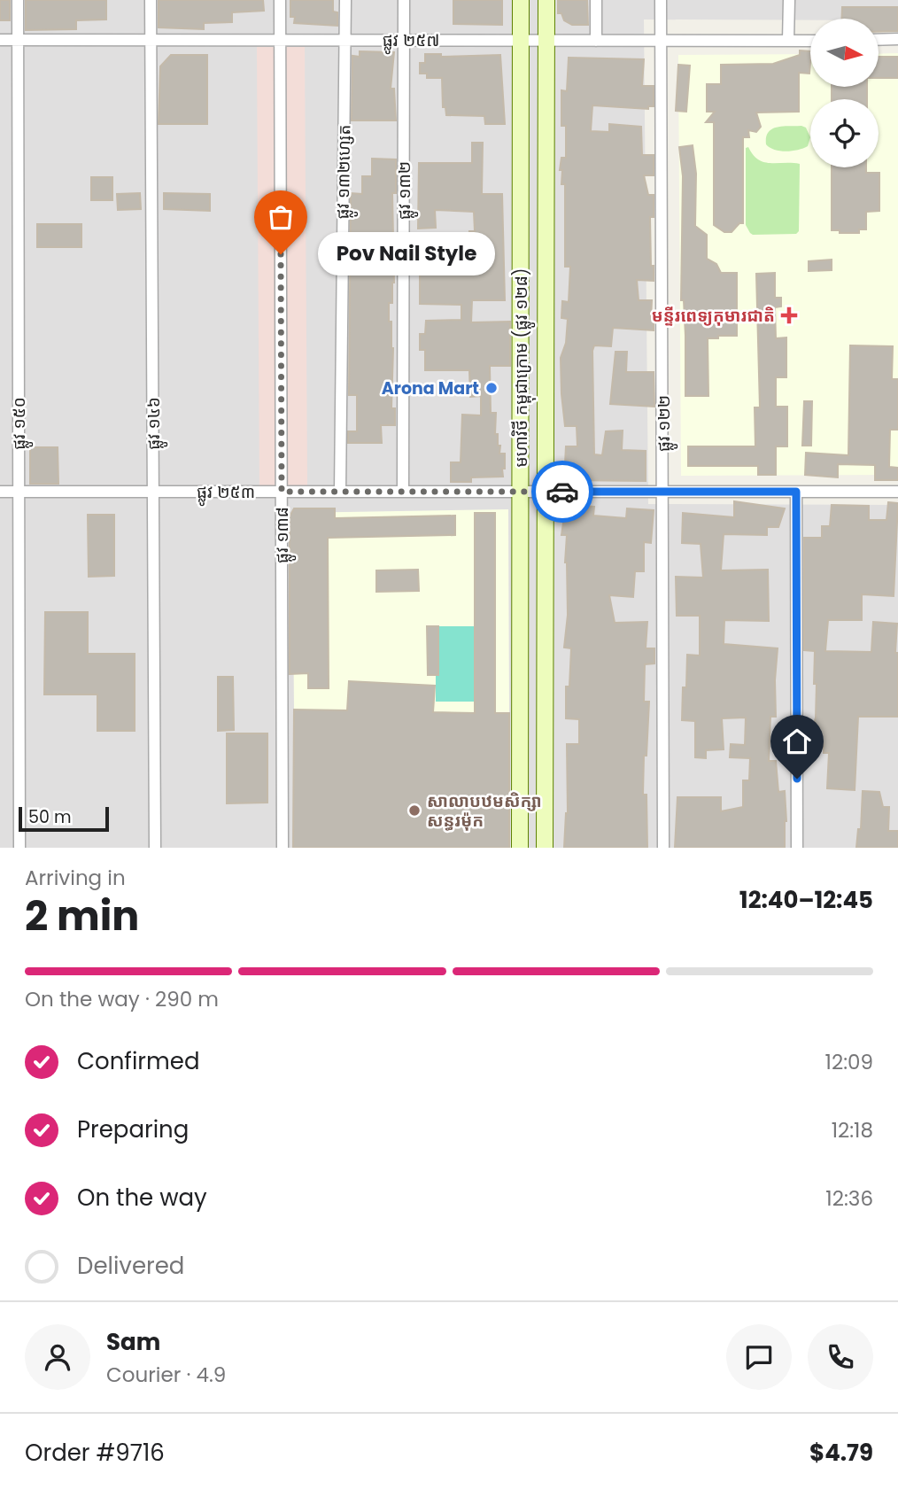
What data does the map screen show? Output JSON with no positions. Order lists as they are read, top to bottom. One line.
{"streets":{"main road":["មហាវិថី កម្ពុជាក្រោម (ផ្លូវ ១២៨)"],"street":["ផ្លូវ ២៥៧","ផ្លូវ ១៣២ហ្សេត","ផ្លូវ ១៣២","ផ្លូវ ១៥០","ផ្លូវ ១៤៦","ផ្លូវ ១២២","ផ្លូវ ២៥៣","ផ្លូវ ១៣៨"]},"crossings":[["ផ្លូវ ២៥៧","ផ្លូវ ១៣២ហ្សេត"],["ផ្លូវ ២៥៧","ផ្លូវ ១៣២"],["ផ្លូវ ២៥៧","មហាវិថី កម្ពុជាក្រោម (ផ្លូវ ១២៨)"],["ផ្លូវ ២៥៧","ផ្លូវ ១៥០"],["ផ្លូវ ២៥៧","ផ្លូវ ១៤៦"],["ផ្លូវ ២៥៧","ផ្លូវ ១២២"],["ផ្លូវ ២៥៧","ផ្លូវ ១៣៨"],["ផ្លូវ ១៣២ហ្សេត","ផ្លូវ ២៥៣"],["ផ្លូវ ១៣២","ផ្លូវ ២៥៣"],["មហាវិថី កម្ពុជាក្រោម (ផ្លូវ ១២៨)","ផ្លូវ ២៥៣"],["ផ្លូវ ១៥០","ផ្លូវ ២៥៣"],["ផ្លូវ ១៤៦","ផ្លូវ ២៥៣"],["ផ្លូវ ១២២","ផ្លូវ ២៥៣"],["ផ្លូវ ២៥៣","ផ្លូវ ១៣៨"]],"places":{"other":["Pov Nail Style","Arona Mart","សាលាបឋមសិក្សា សន្ធរម៉ុក"],"health":["មន្ទីរពេទ្យកុមារជាតិ"]},"scale_bar":"50 m","north":"right","page":{"bubble":"Pov Nail Style","scale":"50 m","heading":["2 min","Arriving in","12:40–12:45"],"panel":["Sam","Courier · 4.9","Order #9716","$4.79"],"bar":"On the way · 290 m","list":[["Confirmed","12:09"],["Preparing","12:18"],["On the way","12:36"],"Delivered"]}}
